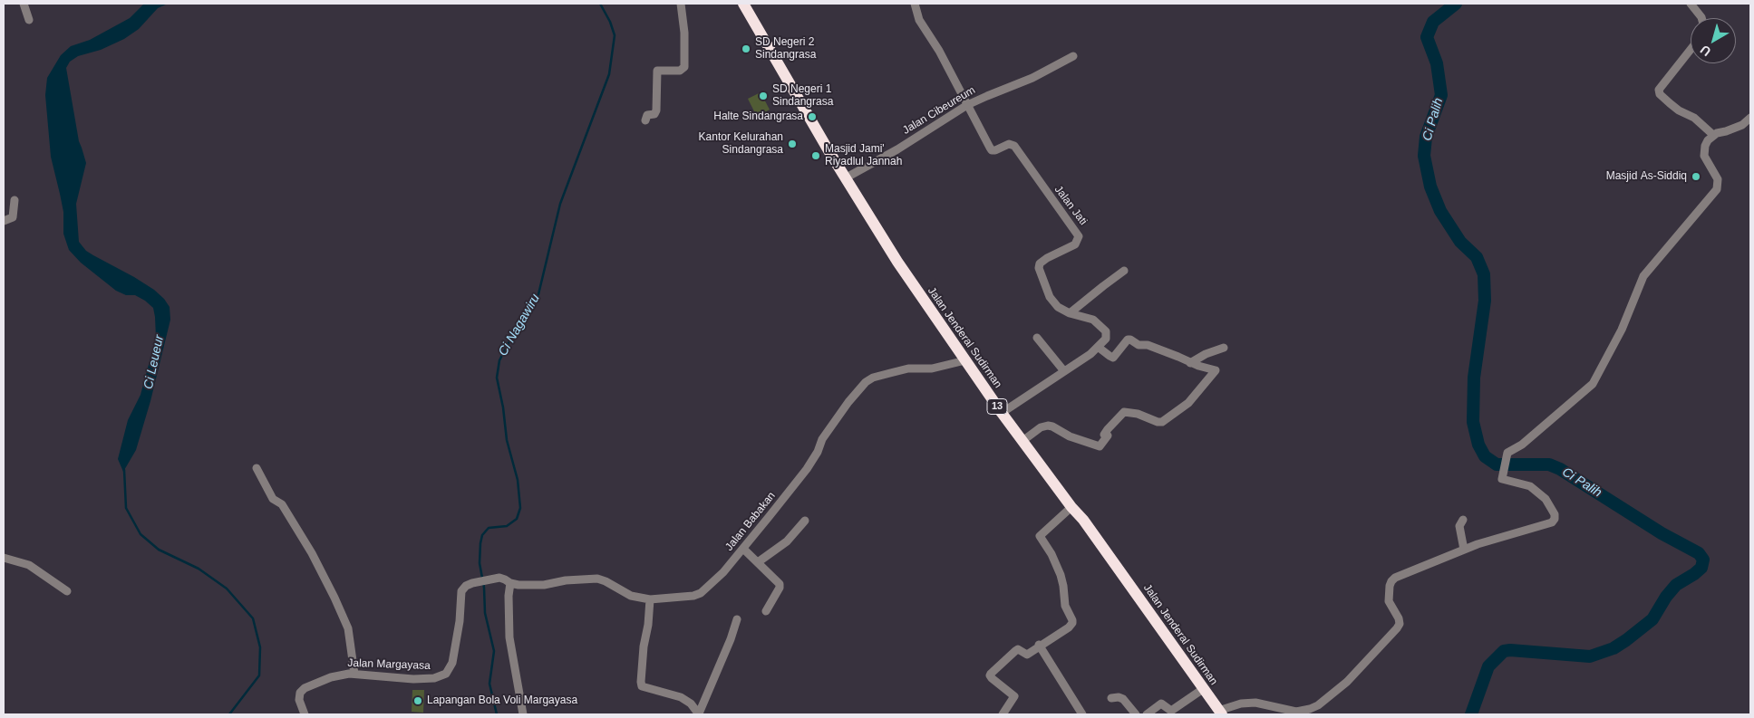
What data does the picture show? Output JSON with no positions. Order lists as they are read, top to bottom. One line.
{"streets":{"highway":["Jalan Jenderal Sudirman","13"],"street":["Jalan Cibeureum","Jalan Jati","Jalan Babakan","Jalan Margayasa"]},"crossings":[["Jalan Cibeureum","Jalan Jati"],["Jalan Cibeureum","Jalan Jenderal Sudirman"],["Jalan Jenderal Sudirman","Jalan Babakan"],["Jalan Babakan","Jalan Margayasa"]],"water":["Ci Palih","Ci Nagawiru","Ci Leueur"],"places":["SD Negeri 2 Sindangrasa","SD Negeri 1 Sindangrasa","Halte Sindangrasa","Kantor Kelurahan Sindangrasa","Masjid Jami' Riyadlul Jannah","Masjid As-Siddiq","Lapangan Bola Voli Margayasa"],"north":"bottom left"}
